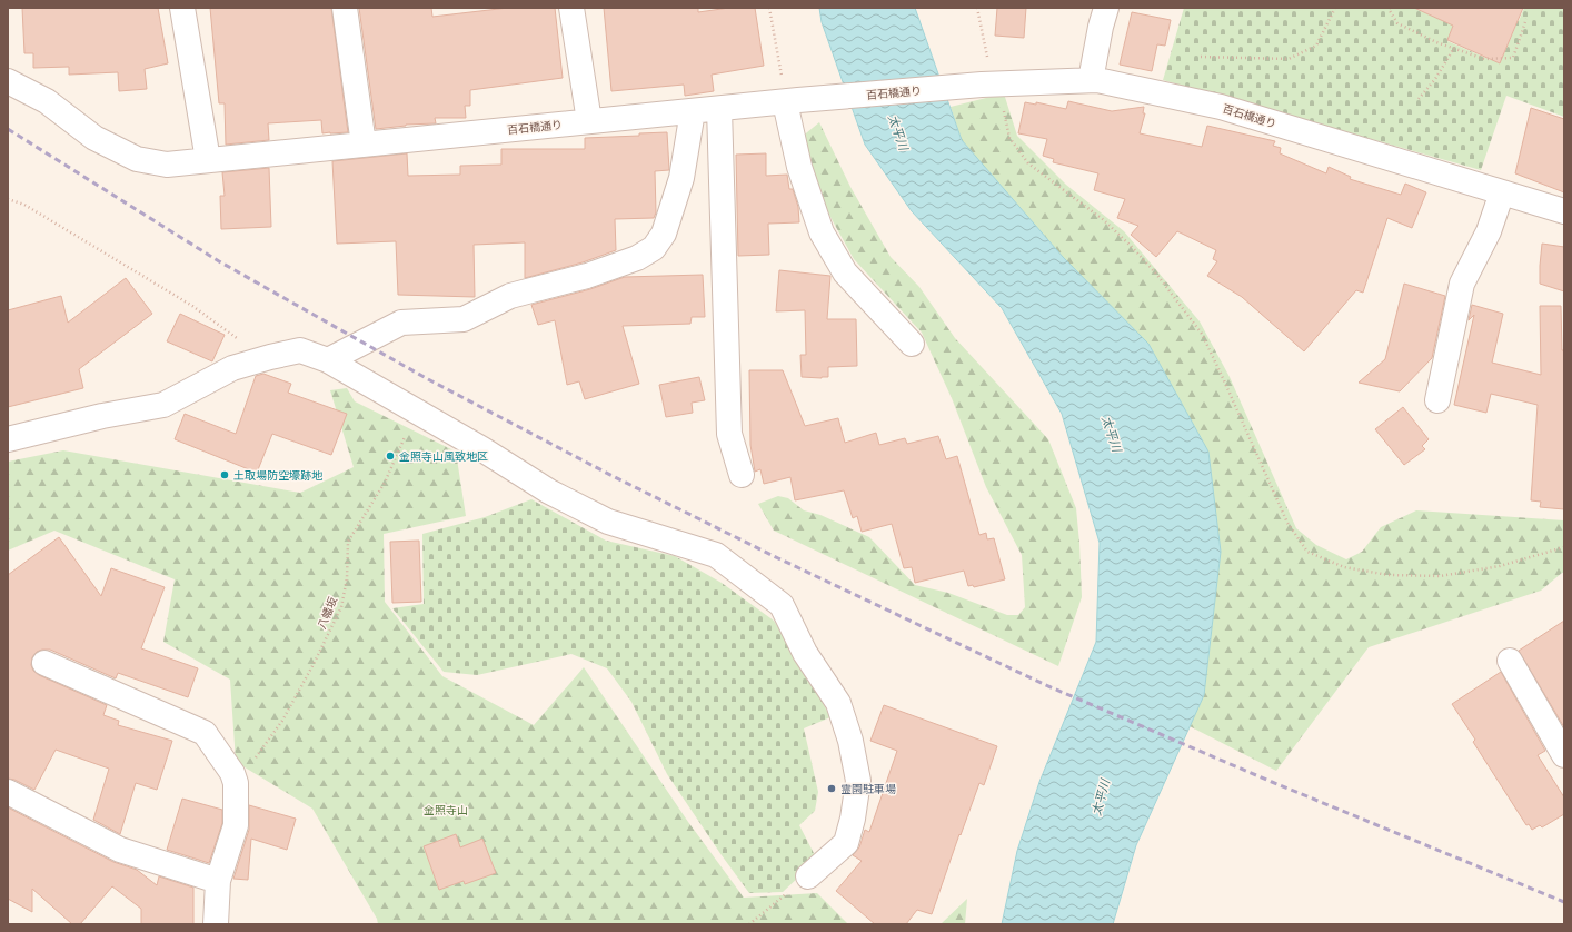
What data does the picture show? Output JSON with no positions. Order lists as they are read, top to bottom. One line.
{"streets":{"street":["百石橋通り"],"path":["八幡坂"]},"water":["太平川"],"parks":["金照寺山"],"places":["金照寺山風致地区","土取場防空壕跡地","霊園駐車場"]}
